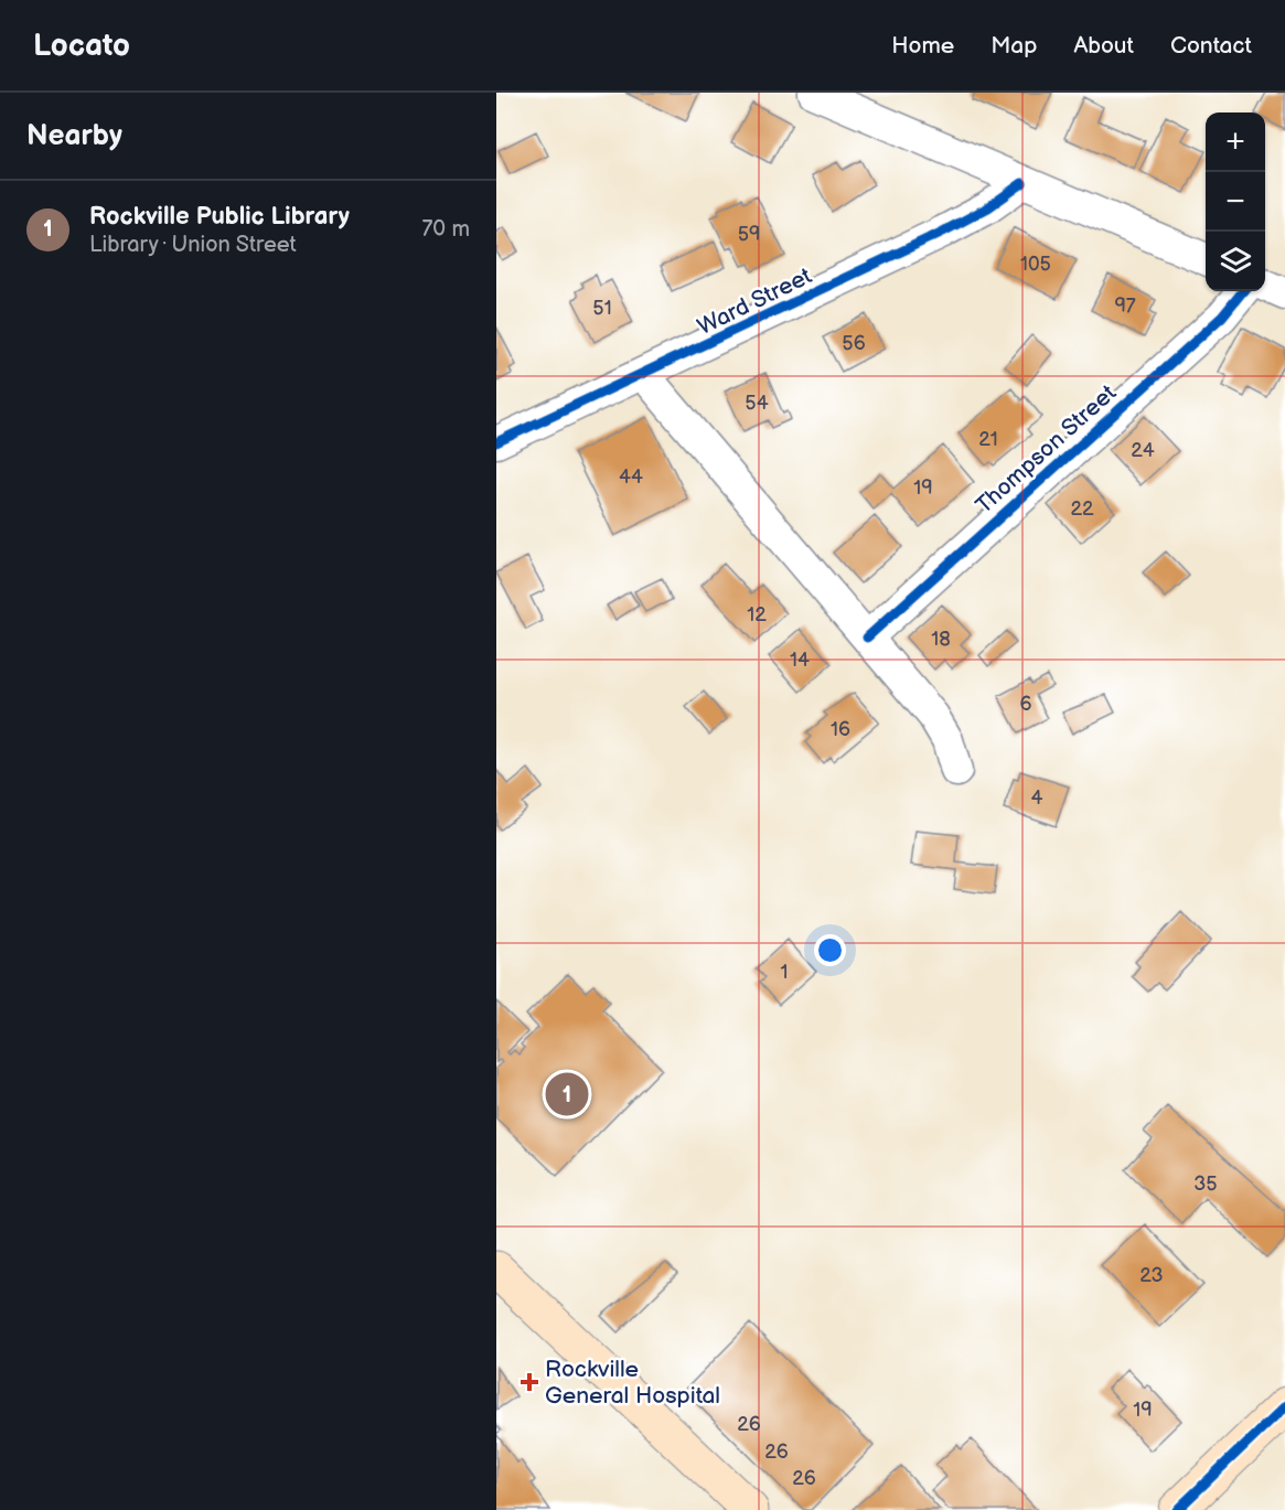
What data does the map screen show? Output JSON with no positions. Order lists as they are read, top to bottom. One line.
{"streets":{"street":["Ward Street","Thompson Street"]},"places":{"health":["Rockville General Hospital"]},"house_numbers":["59","105","97","51","56","54","21","24","44","19","22","12","18","14","6","16","4","1","35","23","19","26","26","26"],"page":{"header":"Locato","nav":["Home","Map","About","Contact"],"heading":"Nearby","map_buttons":["+","−"],"list":[{"mark":"1","name":"Rockville Public Library","note":"Library · Union Street","value":"70 m"}],"pins":"1"}}
